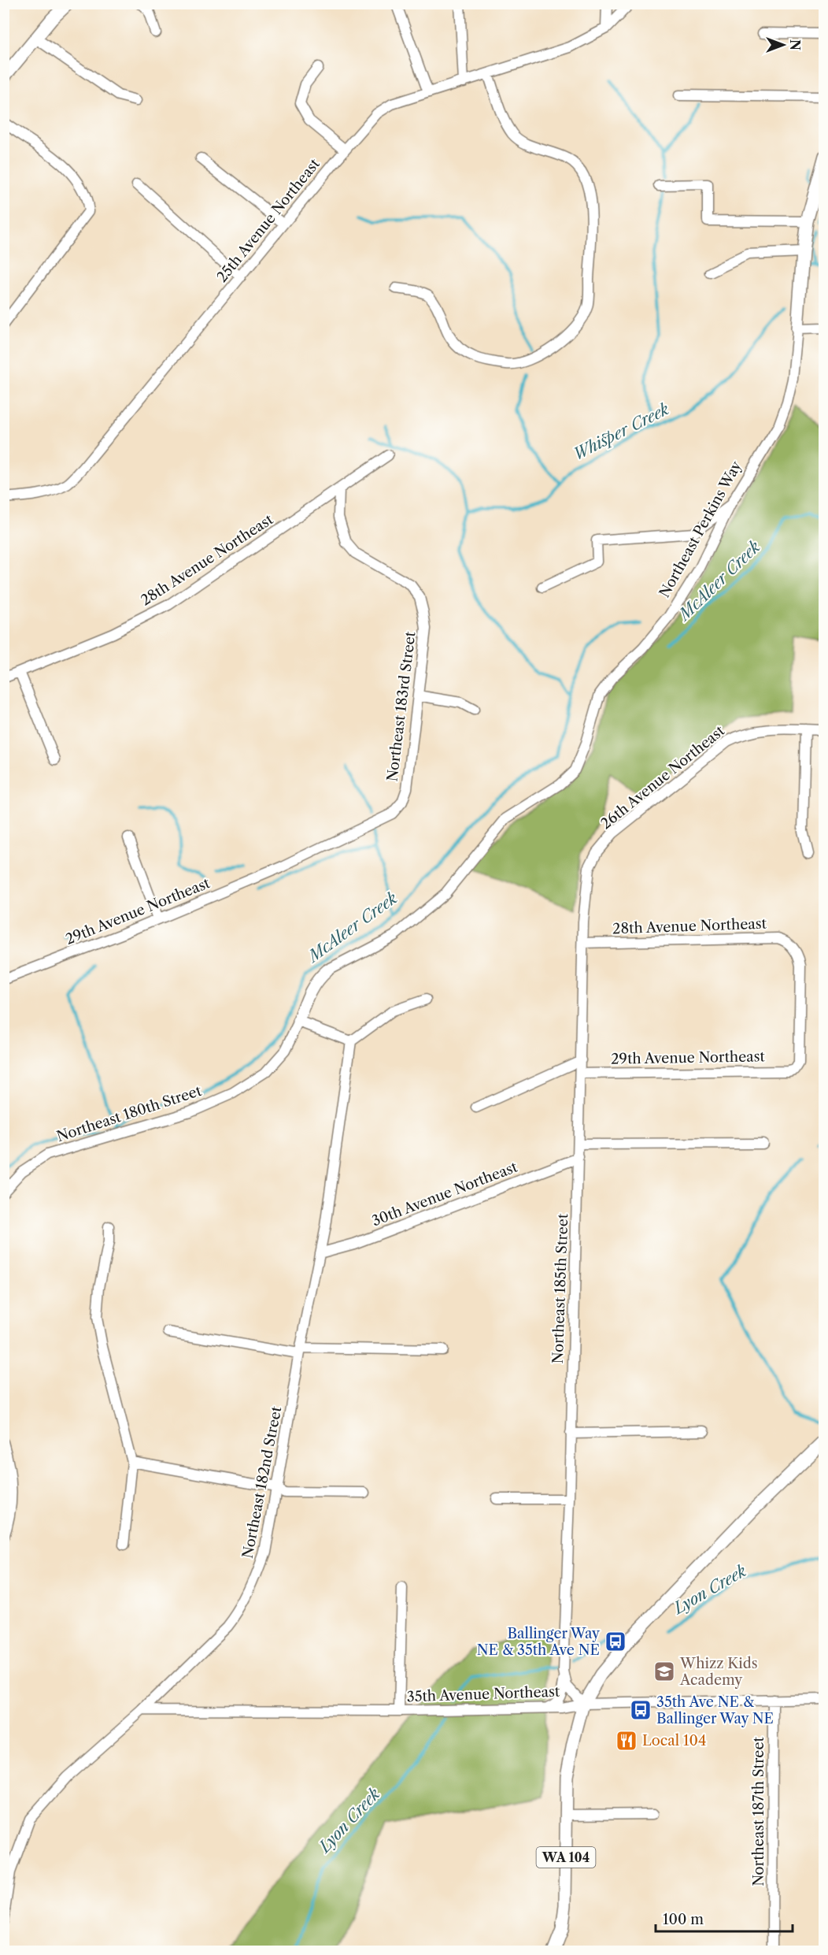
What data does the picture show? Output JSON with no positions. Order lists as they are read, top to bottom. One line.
{"streets":{"main road":["Northeast Perkins Way","WA 104"],"street":["25th Avenue Northeast","28th Avenue Northeast","Northeast 183rd Street","26th Avenue Northeast","29th Avenue Northeast","Northeast 180th Street","30th Avenue Northeast","Northeast 185th Street","Northeast 182nd Street","35th Avenue Northeast","Northeast 187th Street"]},"crossings":[["Northeast Perkins Way","Northeast 180th Street"],["28th Avenue Northeast","Northeast 183rd Street"],["28th Avenue Northeast","29th Avenue Northeast"],["28th Avenue Northeast","Northeast 185th Street"],["Northeast 183rd Street","29th Avenue Northeast"],["26th Avenue Northeast","Northeast 185th Street"],["29th Avenue Northeast","Northeast 185th Street"],["30th Avenue Northeast","Northeast 185th Street"],["30th Avenue Northeast","Northeast 182nd Street"],["Northeast 185th Street","35th Avenue Northeast"],["Northeast 182nd Street","35th Avenue Northeast"],["35th Avenue Northeast","Northeast 187th Street"],["35th Avenue Northeast","WA 104"]],"water":["Whisper Creek","McAleer Creek","Lyon Creek"],"places":{"bus stop":["Ballinger Way NE & 35th Ave NE","35th Ave NE & Ballinger Way NE"],"school or university":["Whizz Kids Academy"],"restaurant":["Local 104"]},"scale_bar":"100 m","north":"right"}
